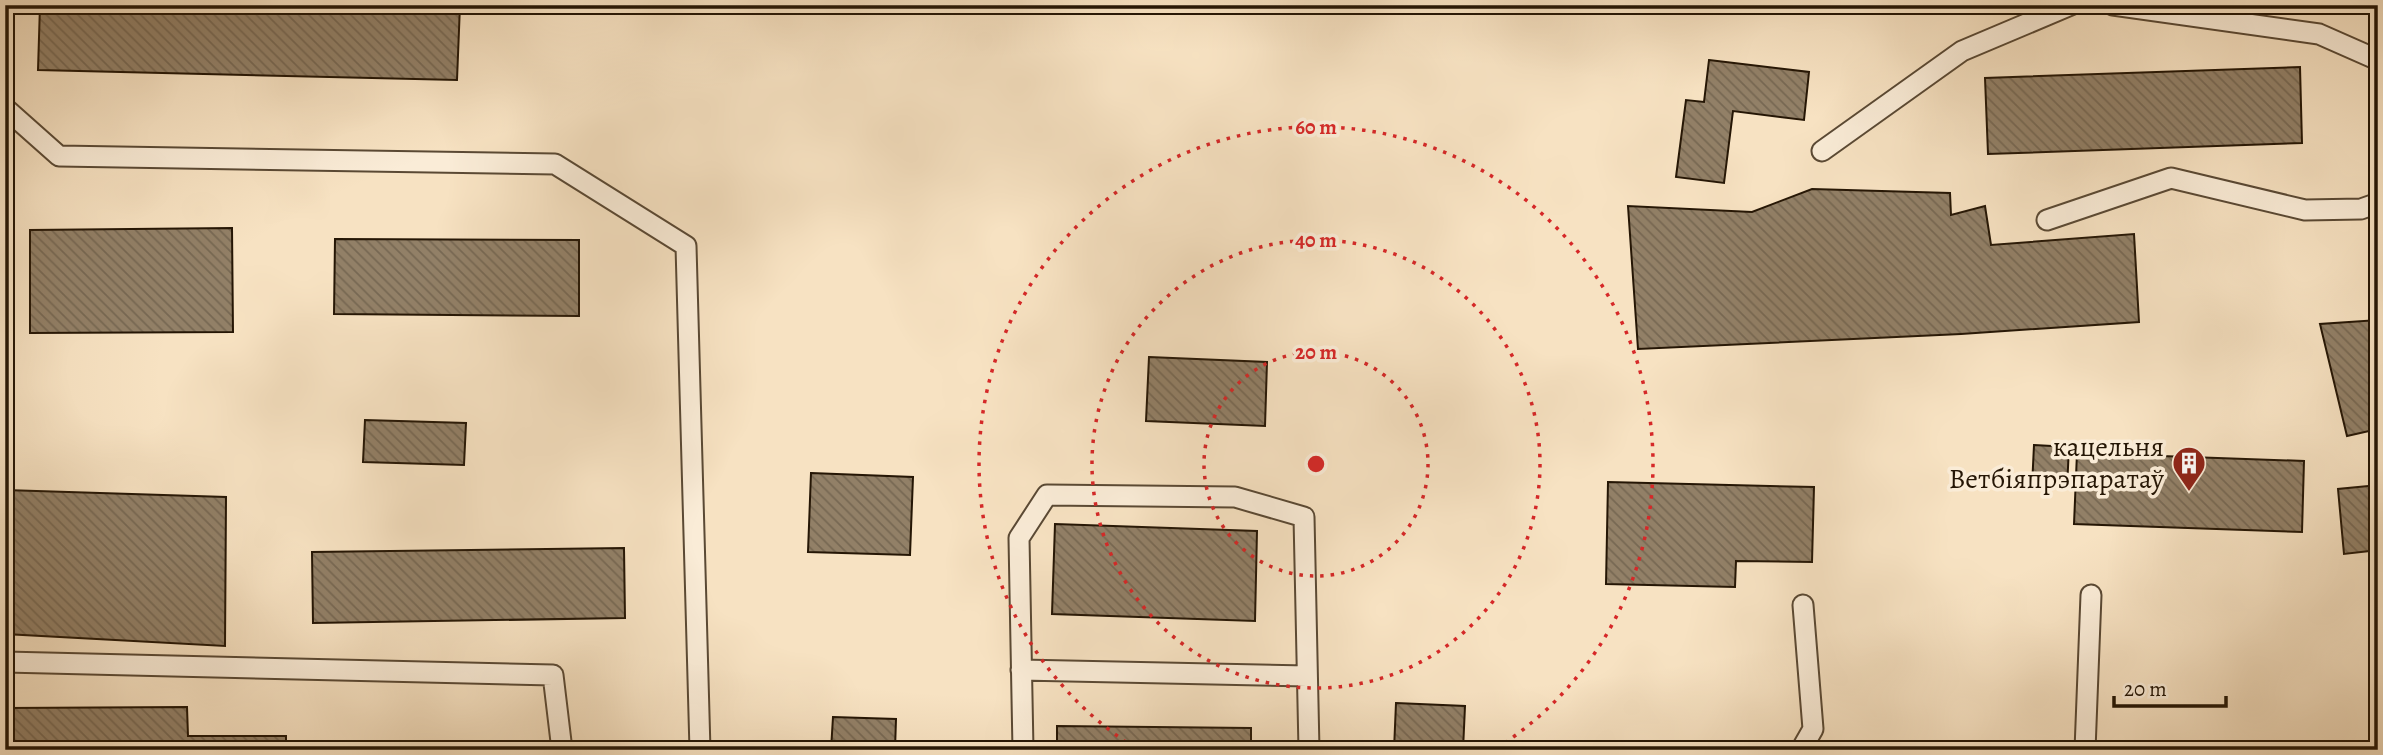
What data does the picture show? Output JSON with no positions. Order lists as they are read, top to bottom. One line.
{"places":{"building":["кацельня Ветбіяпрэпаратаў"]},"scale_bar":"20 m","rings":["60 m","40 m","20 m"]}
